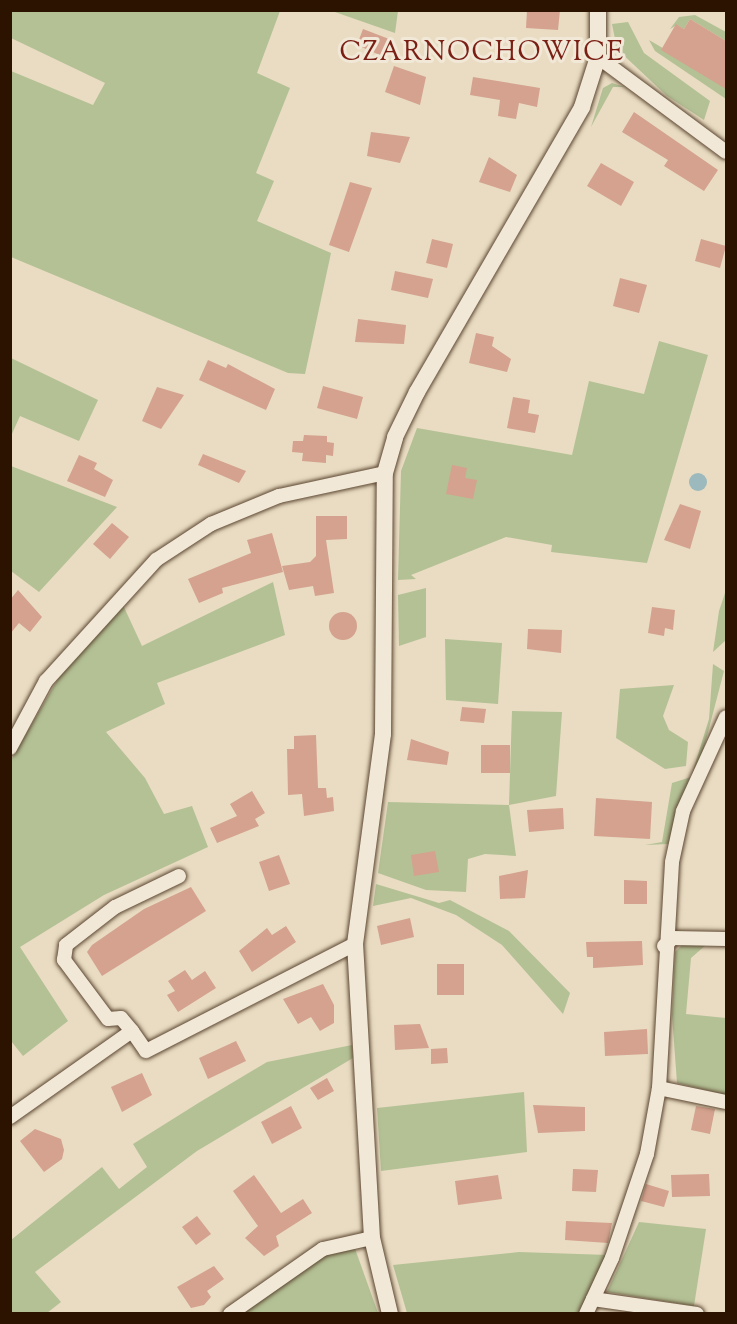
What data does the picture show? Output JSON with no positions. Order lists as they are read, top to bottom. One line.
{"districts":["CZARNOCHOWICE"]}
